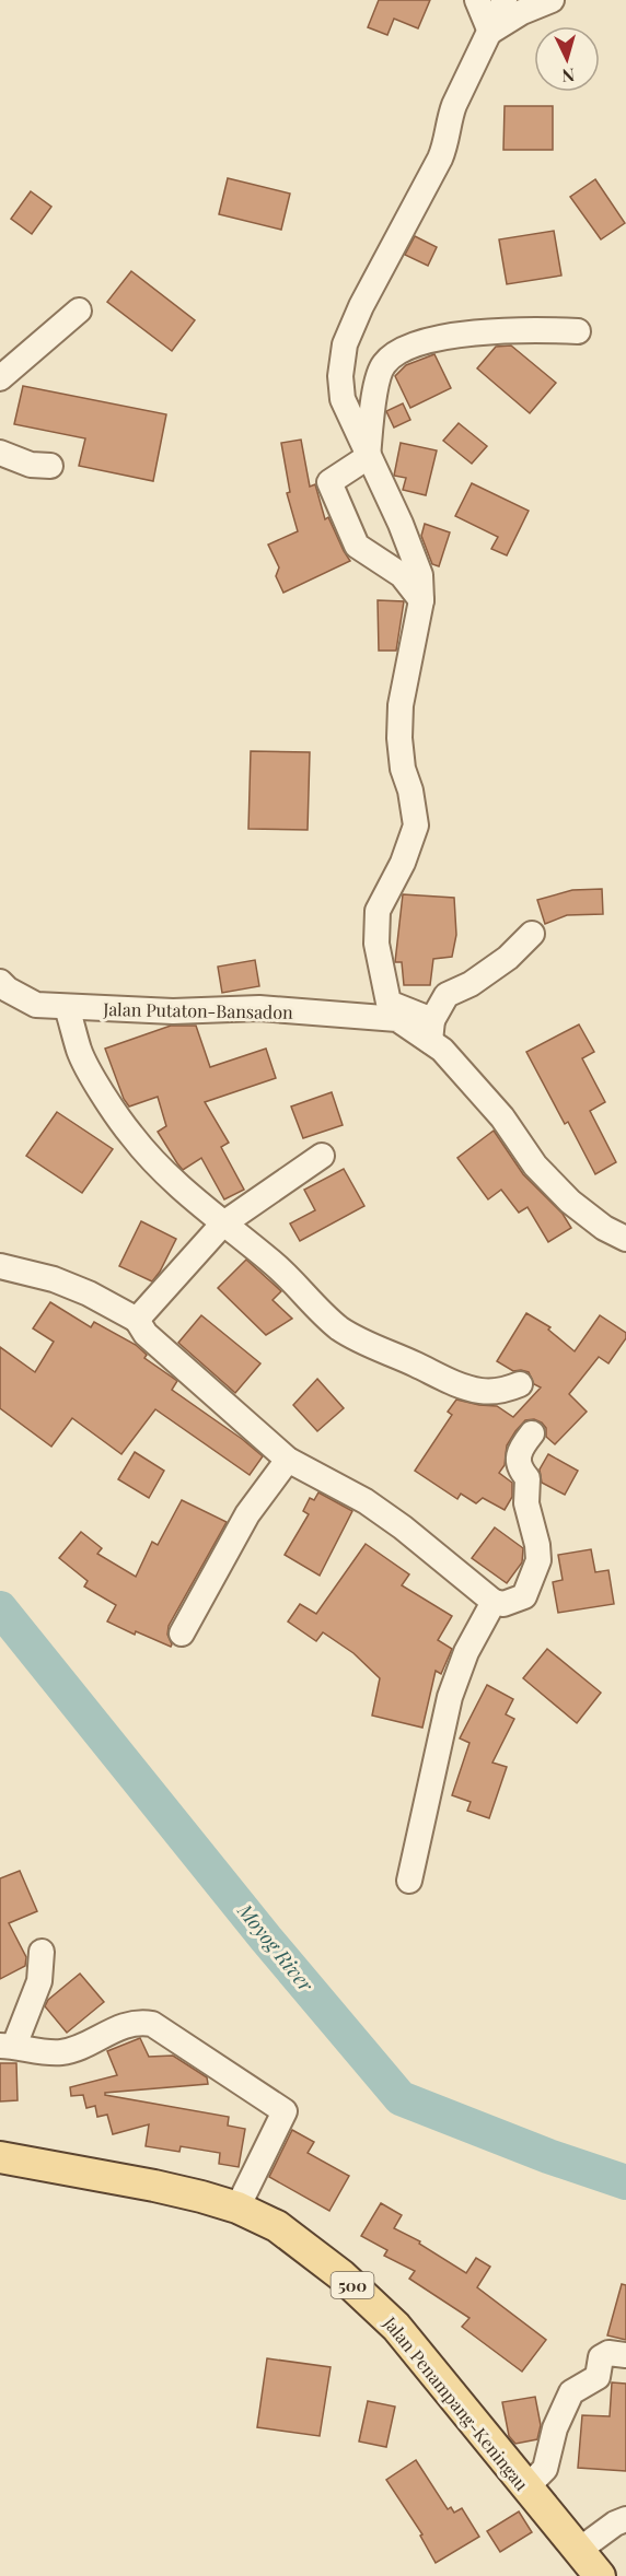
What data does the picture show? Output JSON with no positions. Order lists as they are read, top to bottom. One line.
{"streets":{"main road":["500","Jalan Penampang-Keningau"],"street":["Jalan Putaton-Bansadon"]},"water":["Moyog River"],"north":"bottom"}
